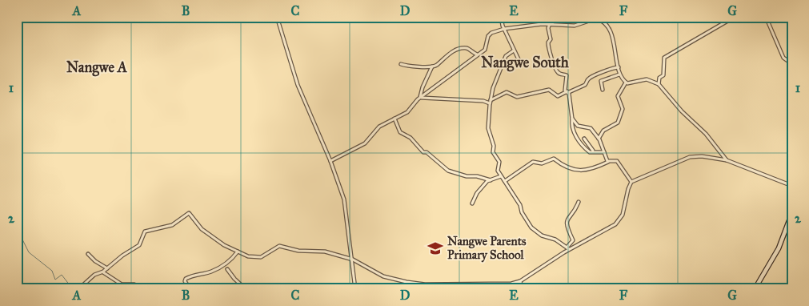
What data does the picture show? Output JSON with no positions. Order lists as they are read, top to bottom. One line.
{"districts":["Nangwe South","Nangwe A"],"places":{"school or university":["Nangwe Parents Primary School"]},"grid":{"columns":["A","B","C","D","E","F","G"],"rows":["1","2"]}}
